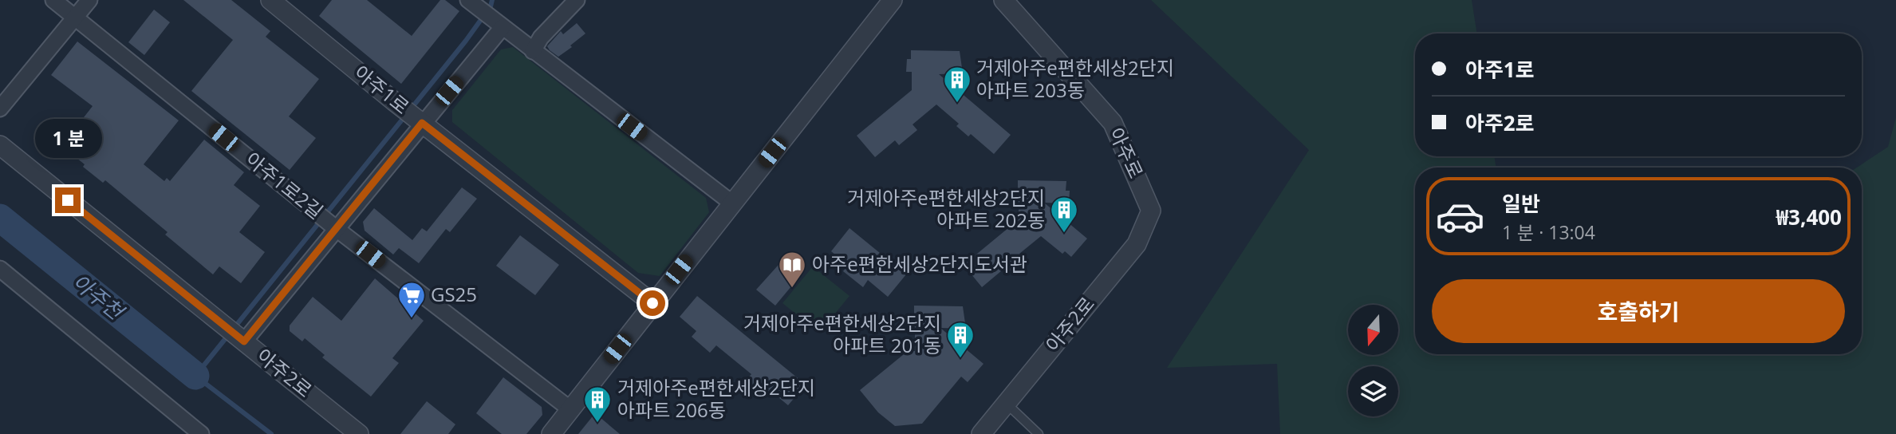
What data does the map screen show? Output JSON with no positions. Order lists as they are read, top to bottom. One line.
{"streets":{"street":["아주1로","아주로","아주1로2길","아주2로"]},"crossings":[["아주로","아주2로"]],"water":["아주천"],"places":{"building":["거제아주e편한세상2단지 아파트 203동","거제아주e편한세상2단지 아파트 202동","거제아주e편한세상2단지 아파트 201동","거제아주e편한세상2단지 아파트 206동"],"library":["아주e편한세상2단지도서관"],"supermarket":["GS25"]},"north":"bottom","page":{"banner":["아주1로","아주2로"],"bubble":"1 분","list":[{"name":"일반","note":"1 분 · 13:04","value":"₩3,400"}],"buttons":"호출하기"}}
